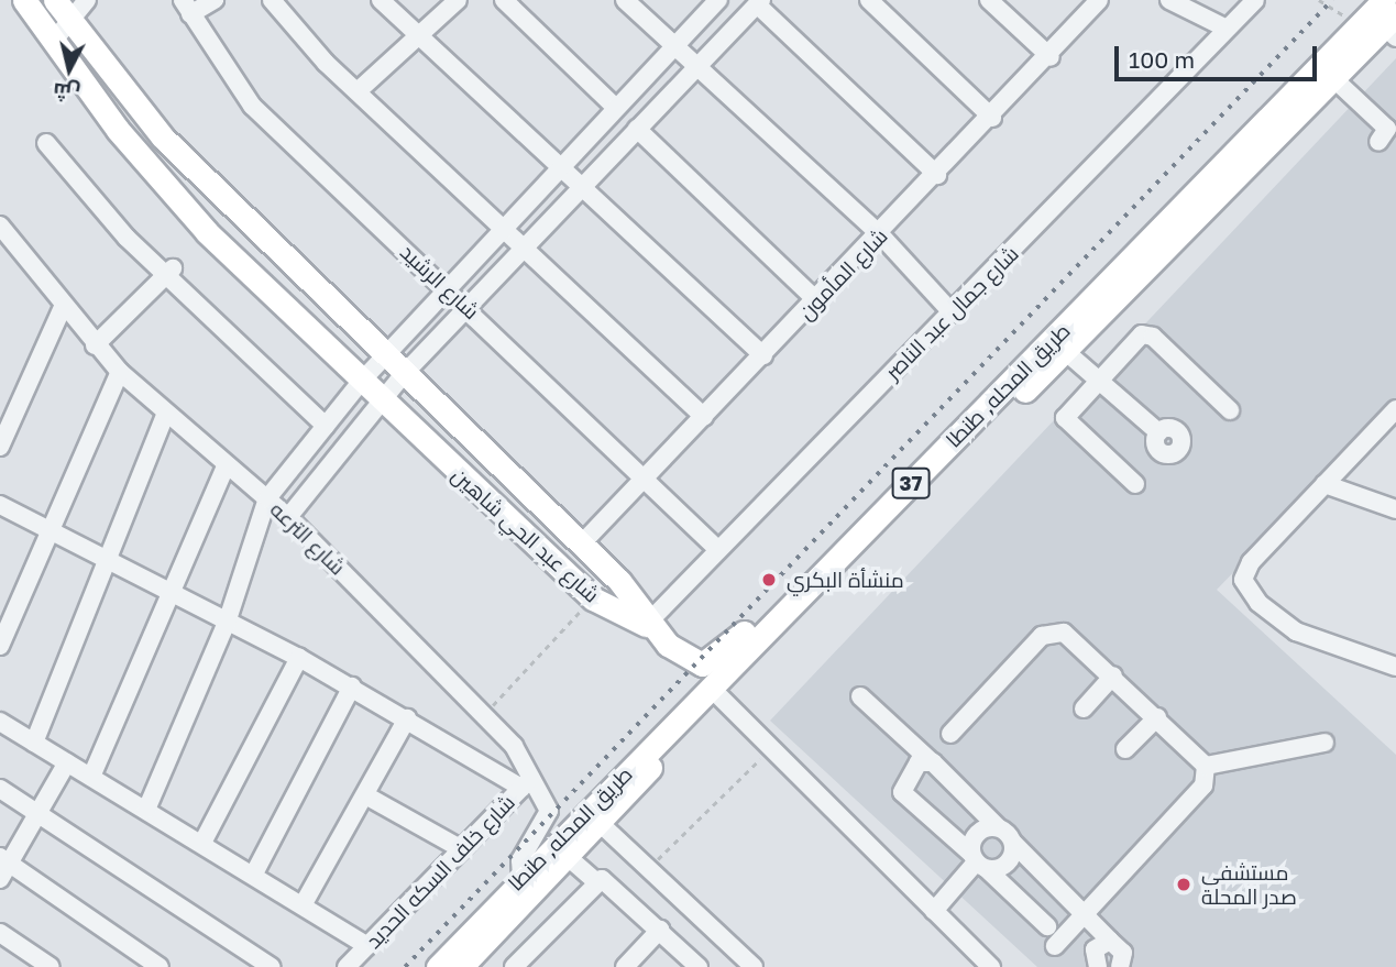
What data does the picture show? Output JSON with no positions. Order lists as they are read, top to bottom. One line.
{"streets":{"main road":["طريق المحله, طنطا","37","شارع عبد الحي شاهين"],"street":["شارع المأمون","شارع الرشيد","شارع جمال عبد الناصر","شارع الترعه","شارع خلف السكه الحديد"]},"crossings":[["شارع المأمون","شارع الرشيد"],["شارع المأمون","شارع عبد الحي شاهين"],["شارع الرشيد","شارع جمال عبد الناصر"],["شارع جمال عبد الناصر","شارع عبد الحي شاهين"],["طريق المحله, طنطا","شارع الترعه"],["شارع الترعه","شارع خلف السكه الحديد"]],"places":["منشأة البكري","مستشفى صدر المحلة"],"scale_bar":"100 m","north":"bottom"}
